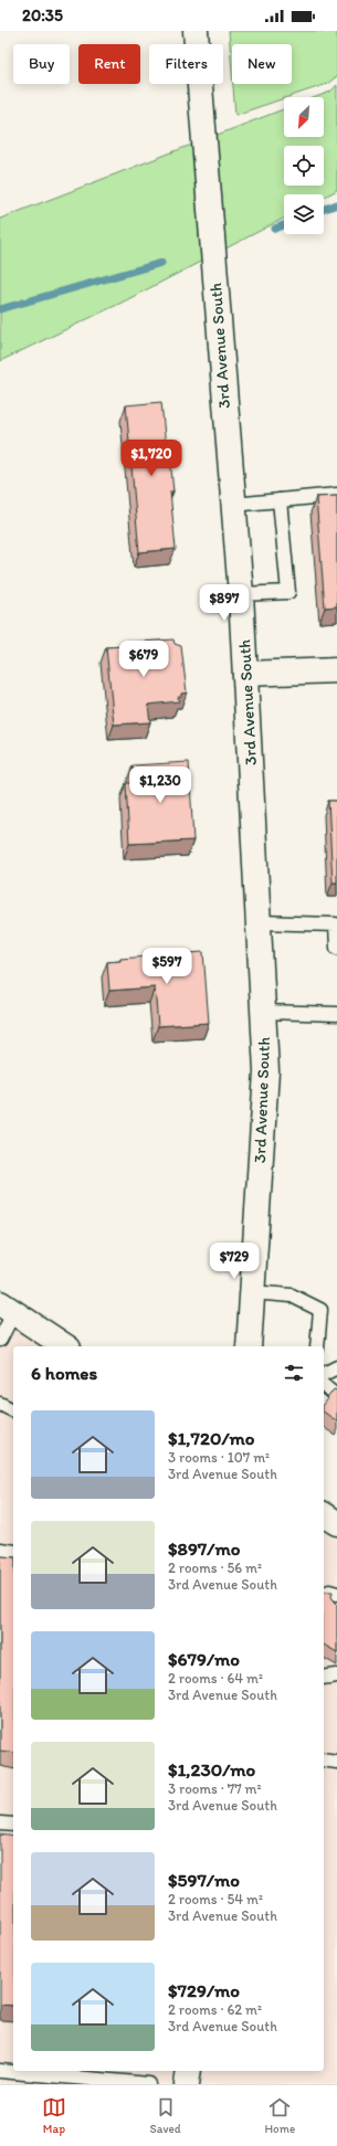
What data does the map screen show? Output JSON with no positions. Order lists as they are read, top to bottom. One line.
{"streets":{"main road":["3rd Avenue South"]},"north":"bottom left","page":{"status":"20:35","chip":["Buy","Rent","Filters","New"],"price":["$1,720","$897","$679","$1,230","$597","$729"],"heading":"6 homes","list":[{"name":"$1,720/mo","note":"3 rooms · 107 m² · 3rd Avenue South"},{"name":"$897/mo","note":"2 rooms · 56 m² · 3rd Avenue South"},{"name":"$679/mo","note":"2 rooms · 64 m² · 3rd Avenue South"},{"name":"$1,230/mo","note":"3 rooms · 77 m² · 3rd Avenue South"},{"name":"$597/mo","note":"2 rooms · 54 m² · 3rd Avenue South"},{"name":"$729/mo","note":"2 rooms · 62 m² · 3rd Avenue South"}],"tabs":["Map","Saved","Home"]}}
